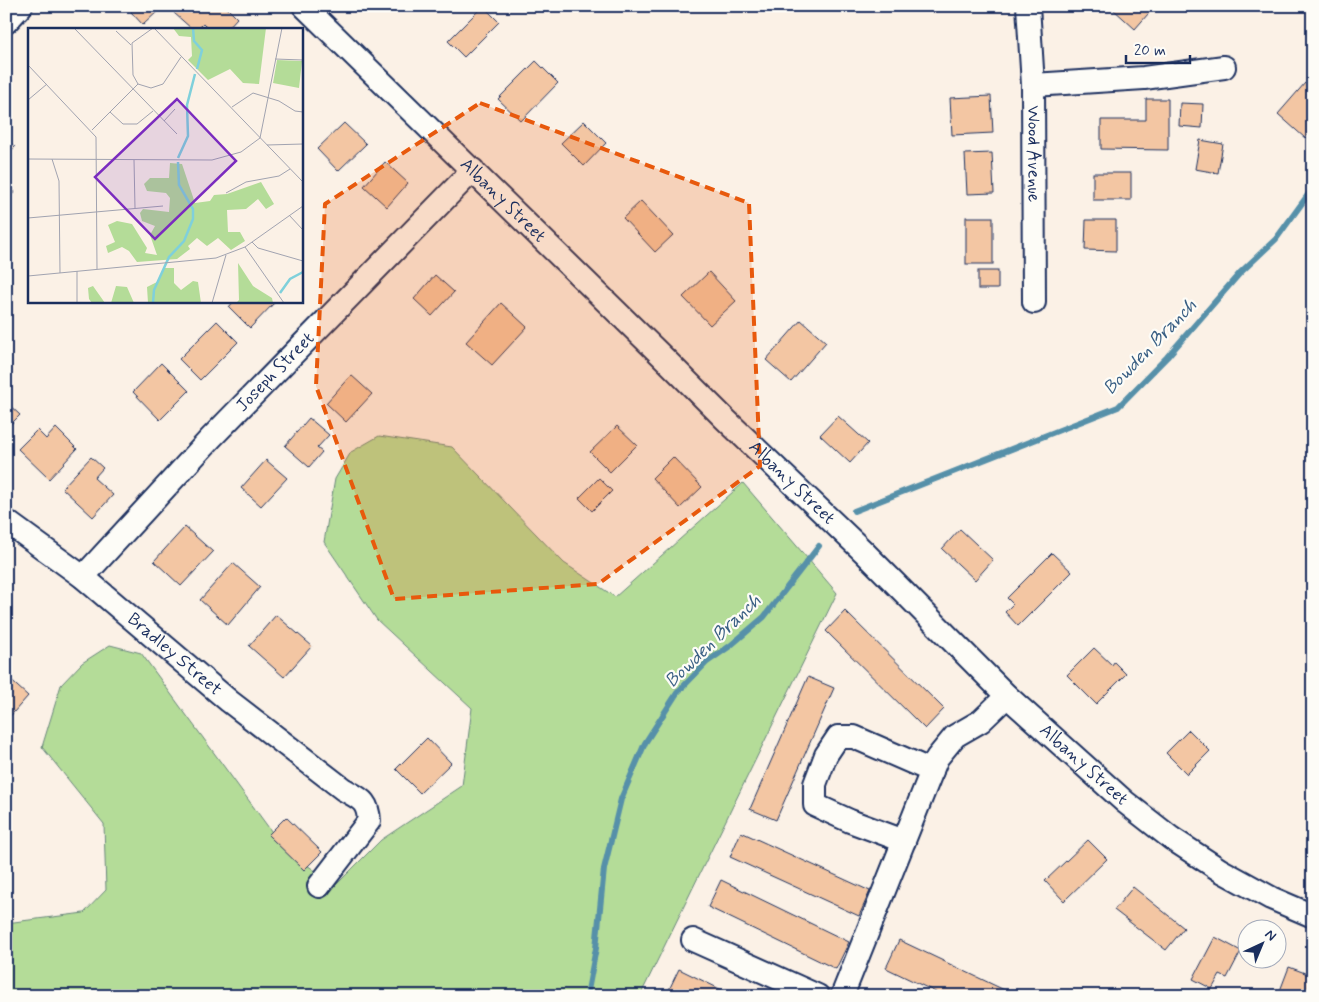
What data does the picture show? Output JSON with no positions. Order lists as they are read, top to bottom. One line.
{"streets":{"street":["Wood Avenue","Albany Street","Joseph Street","Bradley Street"]},"crossings":[["Albany Street","Joseph Street"],["Joseph Street","Bradley Street"]],"water":["Bowden Branch"],"scale_bar":"20 m","north":"top right"}
